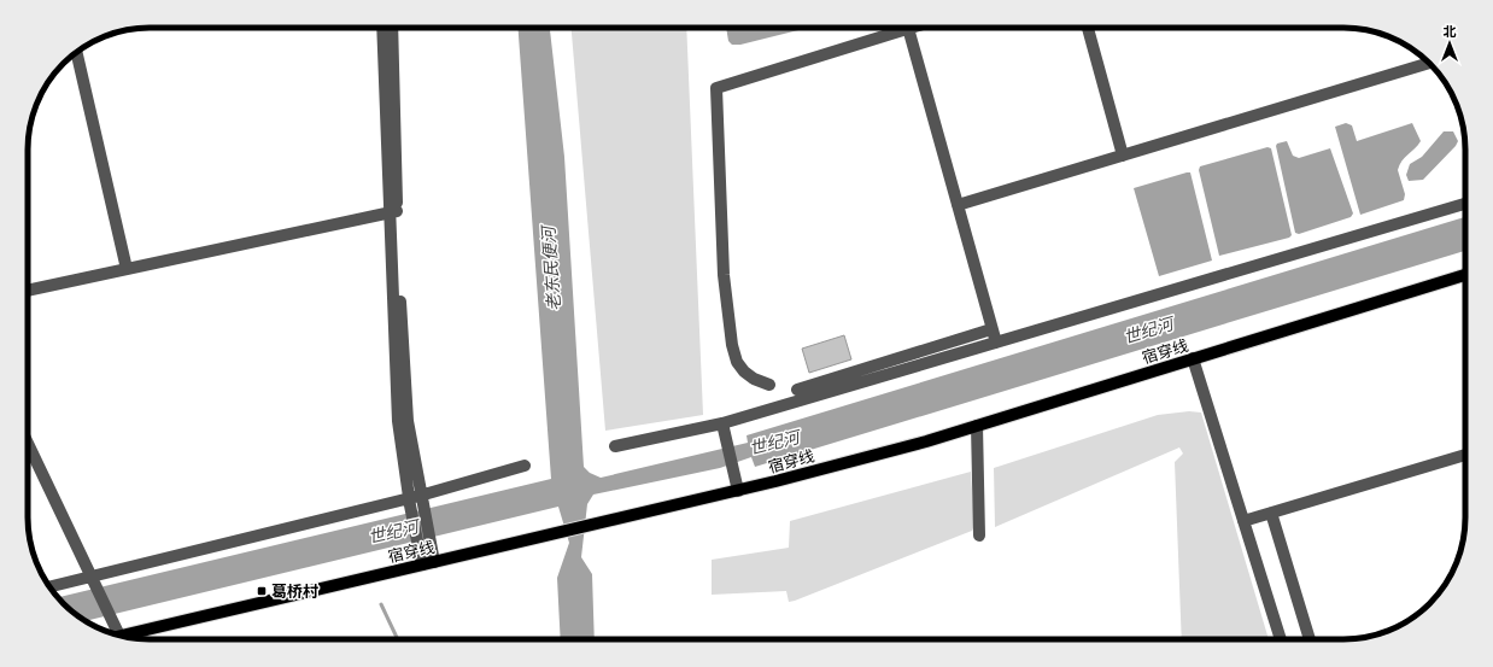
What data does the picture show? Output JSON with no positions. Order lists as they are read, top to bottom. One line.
{"streets":{"main road":["宿穿线"]},"water":["老东民便河","世纪河"],"places":{"transit":["葛桥村"]},"north":"top"}
